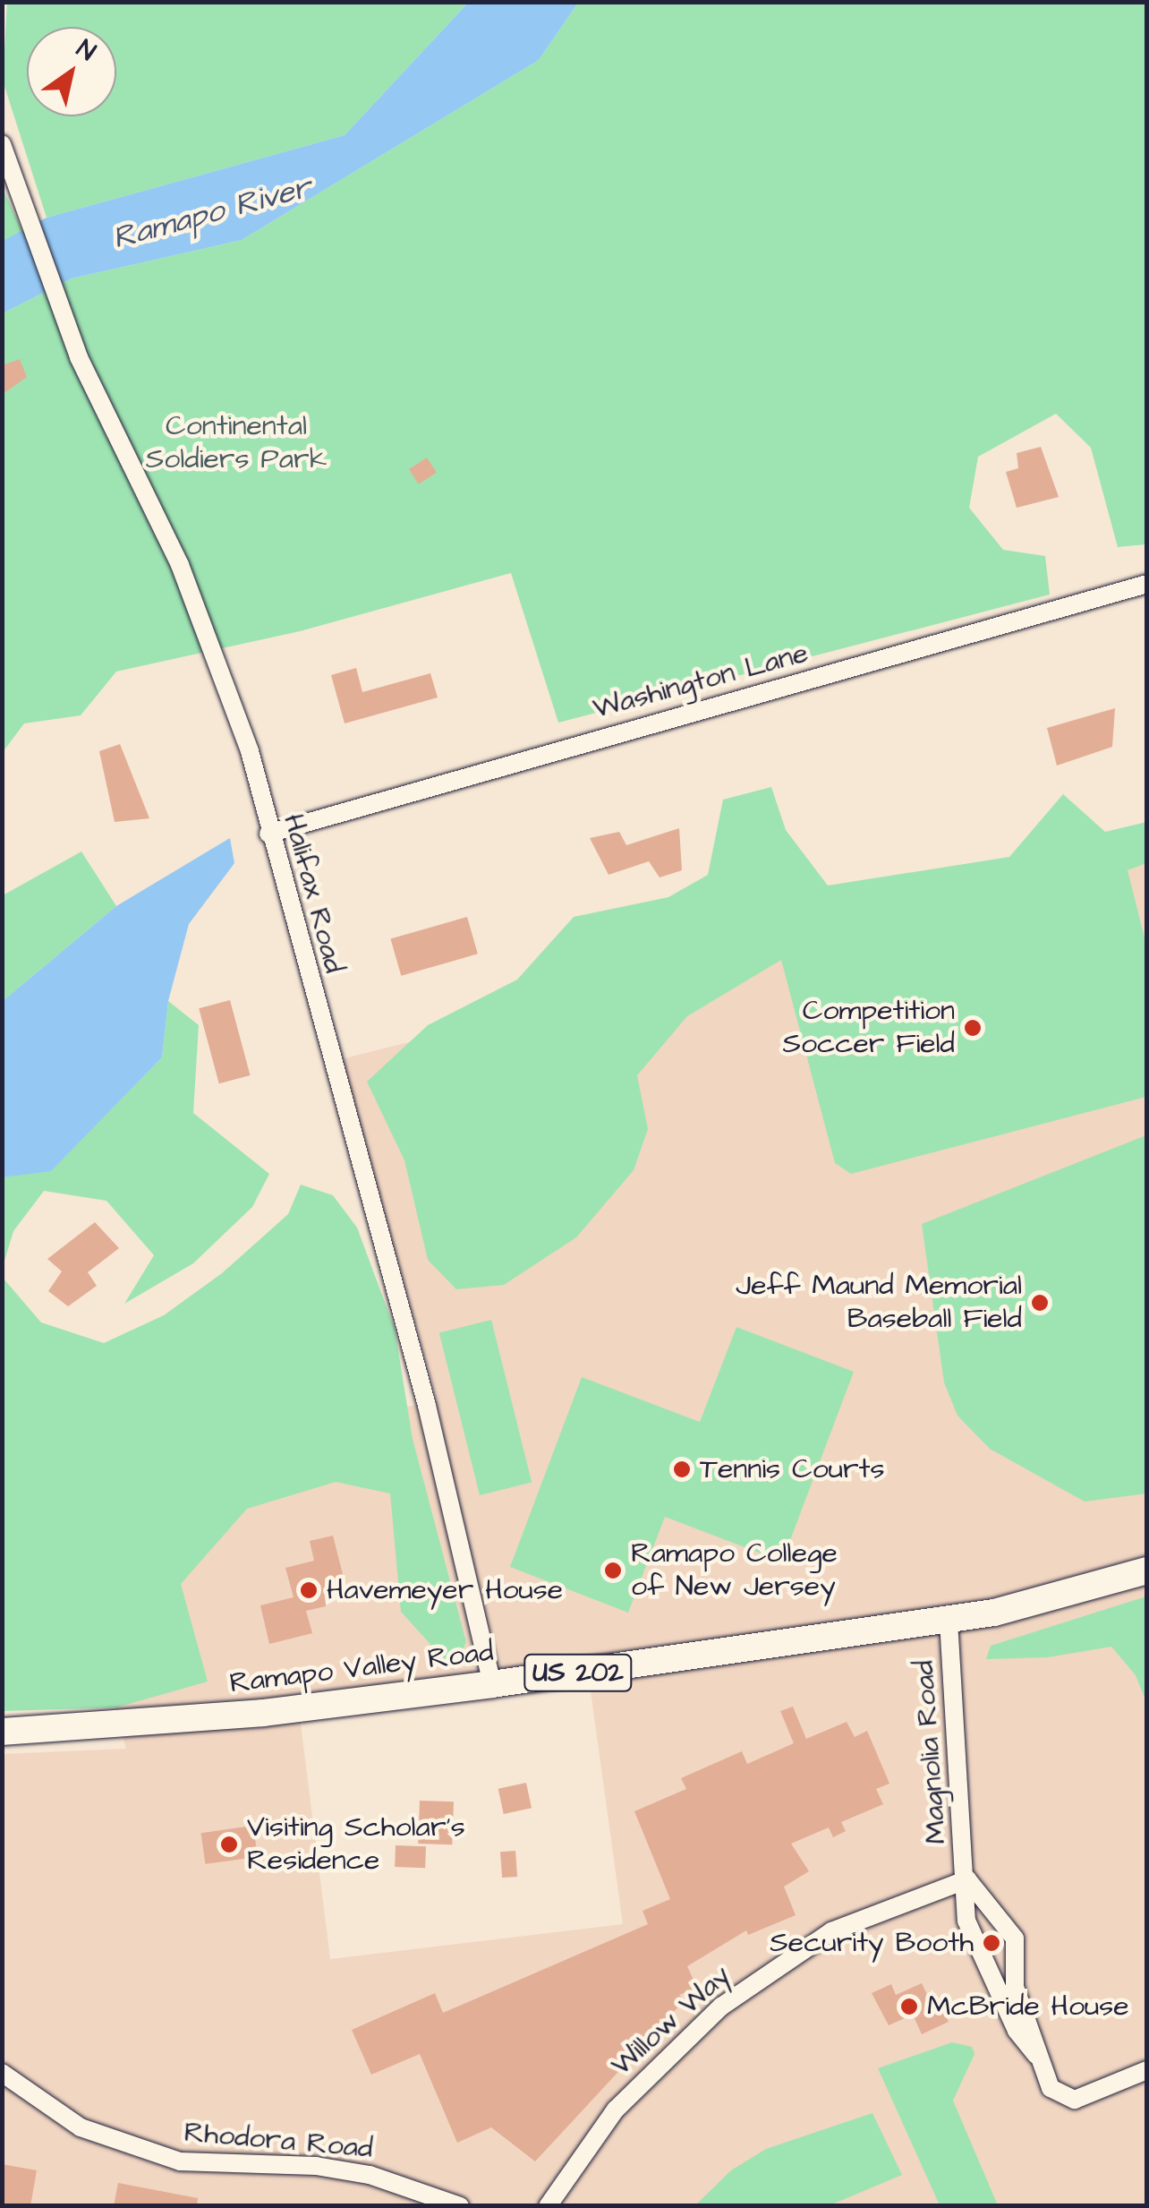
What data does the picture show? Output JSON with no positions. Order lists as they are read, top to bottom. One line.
{"streets":{"main road":["Ramapo Valley Road","US 202"],"street":["Washington Lane","Halifax Road","Magnolia Road","Willow Way","Rhodora Road"]},"crossings":[["Washington Lane","Halifax Road"],["Halifax Road","Ramapo Valley Road"],["Ramapo Valley Road","Magnolia Road"],["Magnolia Road","Willow Way"]],"water":["Ramapo River"],"parks":["Continental Soldiers Park"],"places":["Competition Soccer Field","Jeff Maund Memorial Baseball Field","Tennis Courts","Ramapo College of New Jersey","Havemeyer House","Visiting Scholar's Residence","Security Booth","McBride House"],"north":"top right"}
